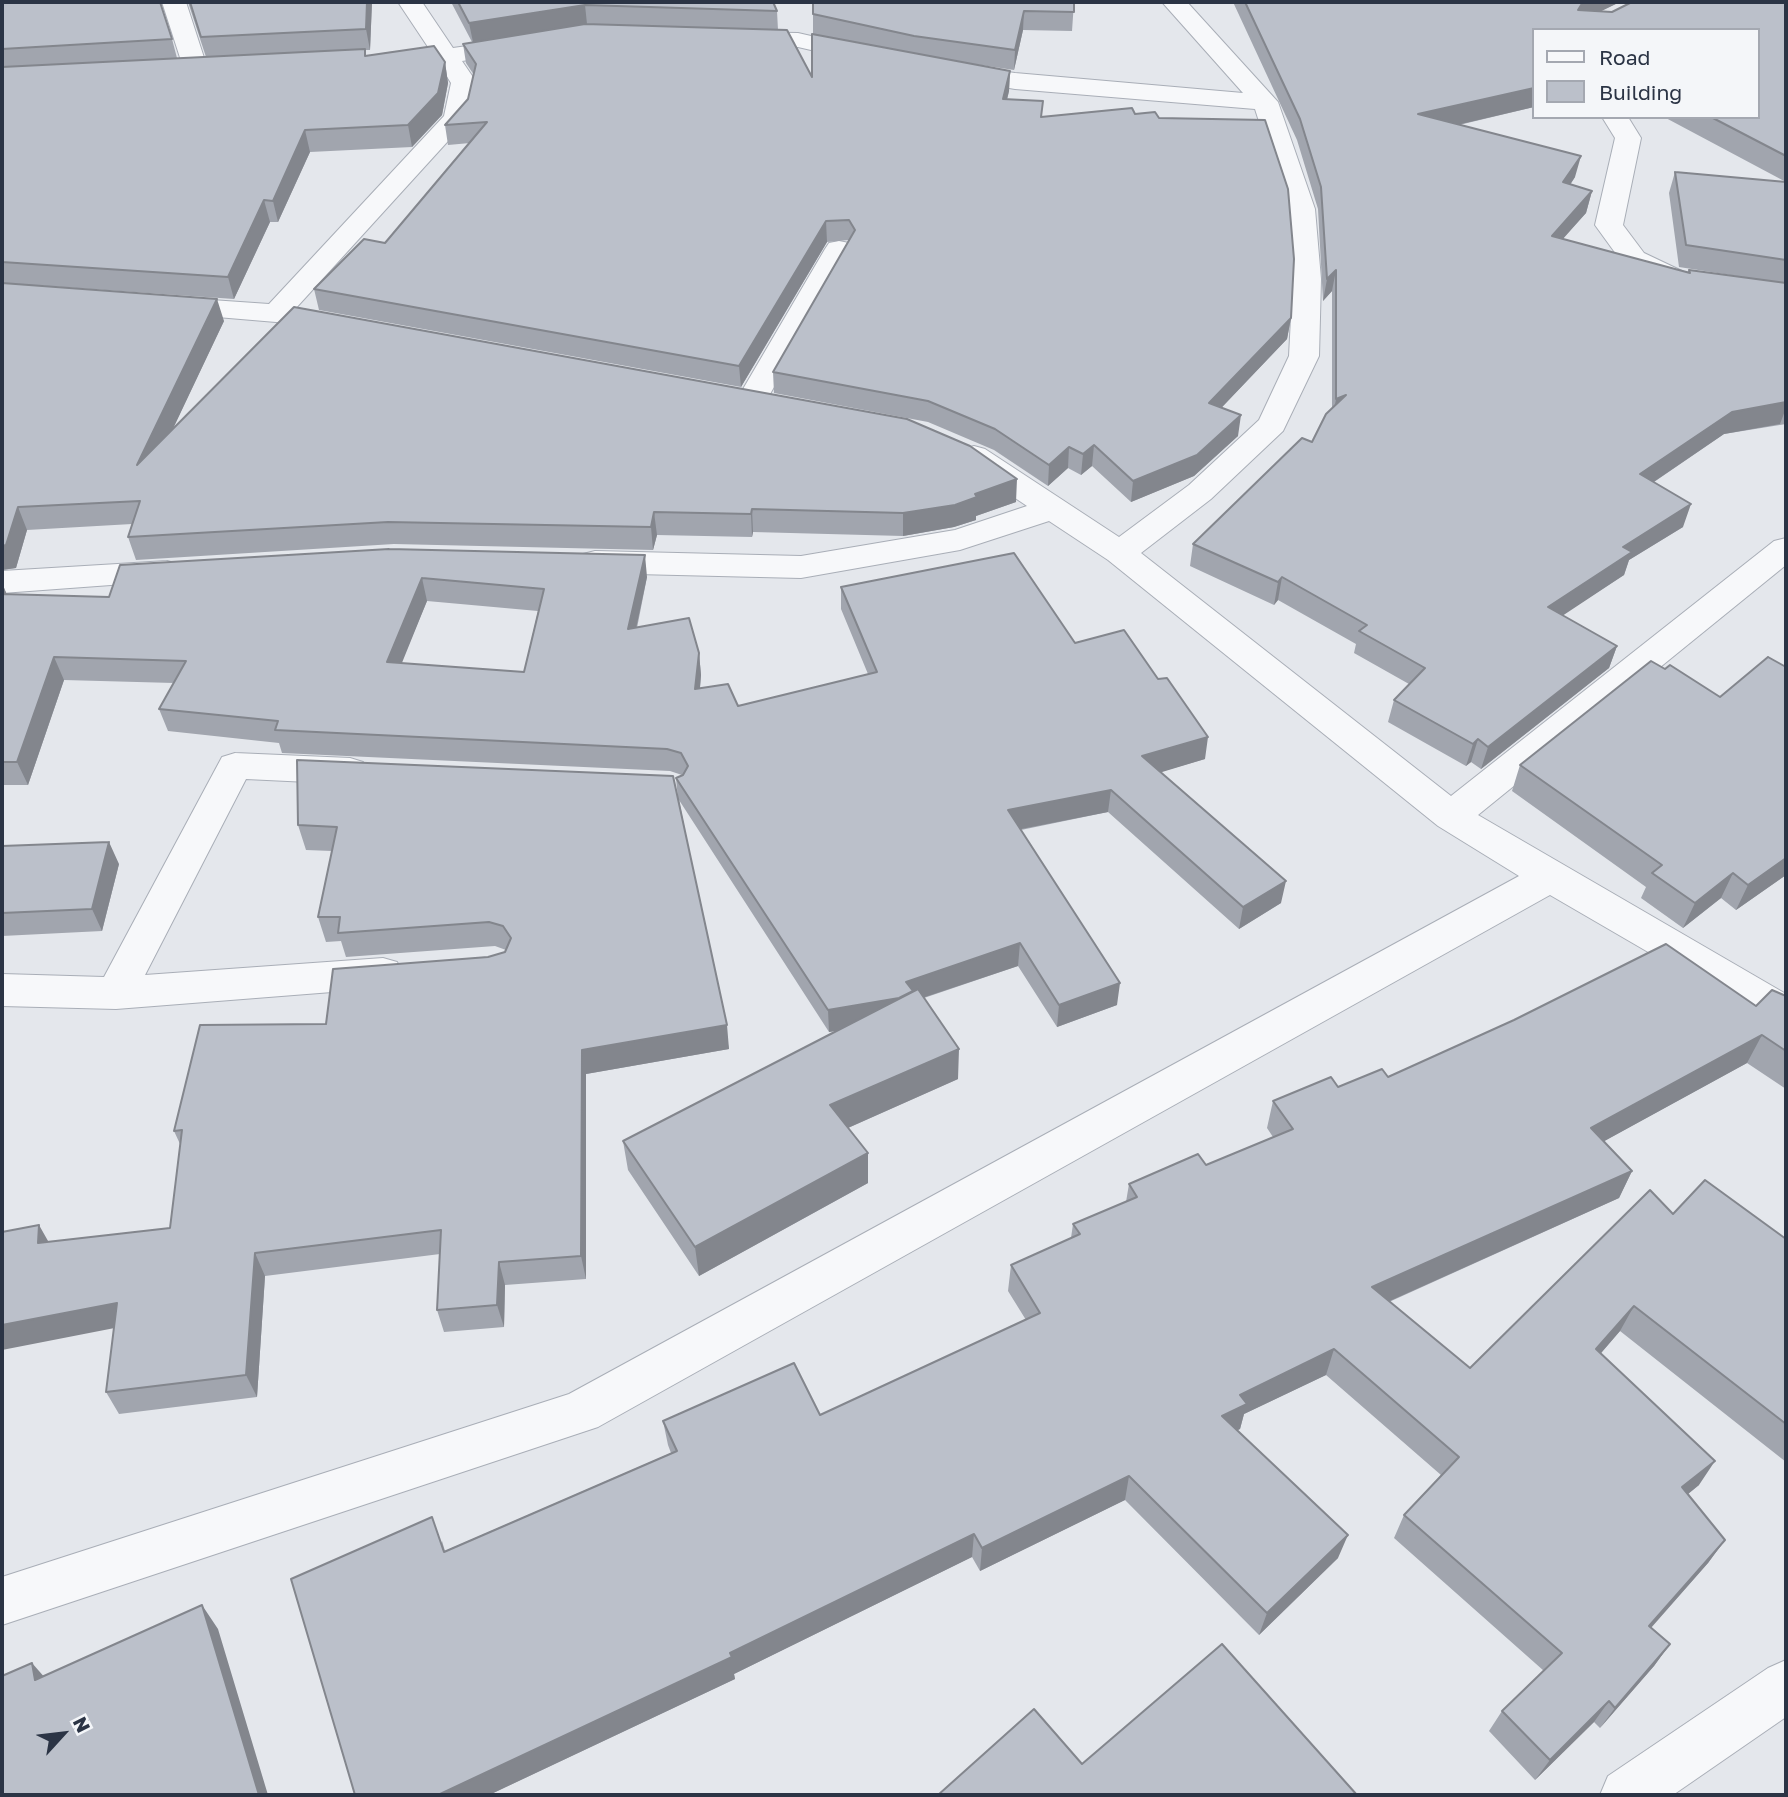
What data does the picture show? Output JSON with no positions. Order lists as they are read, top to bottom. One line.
{"legend":["Road","Building"],"north":"top right"}
